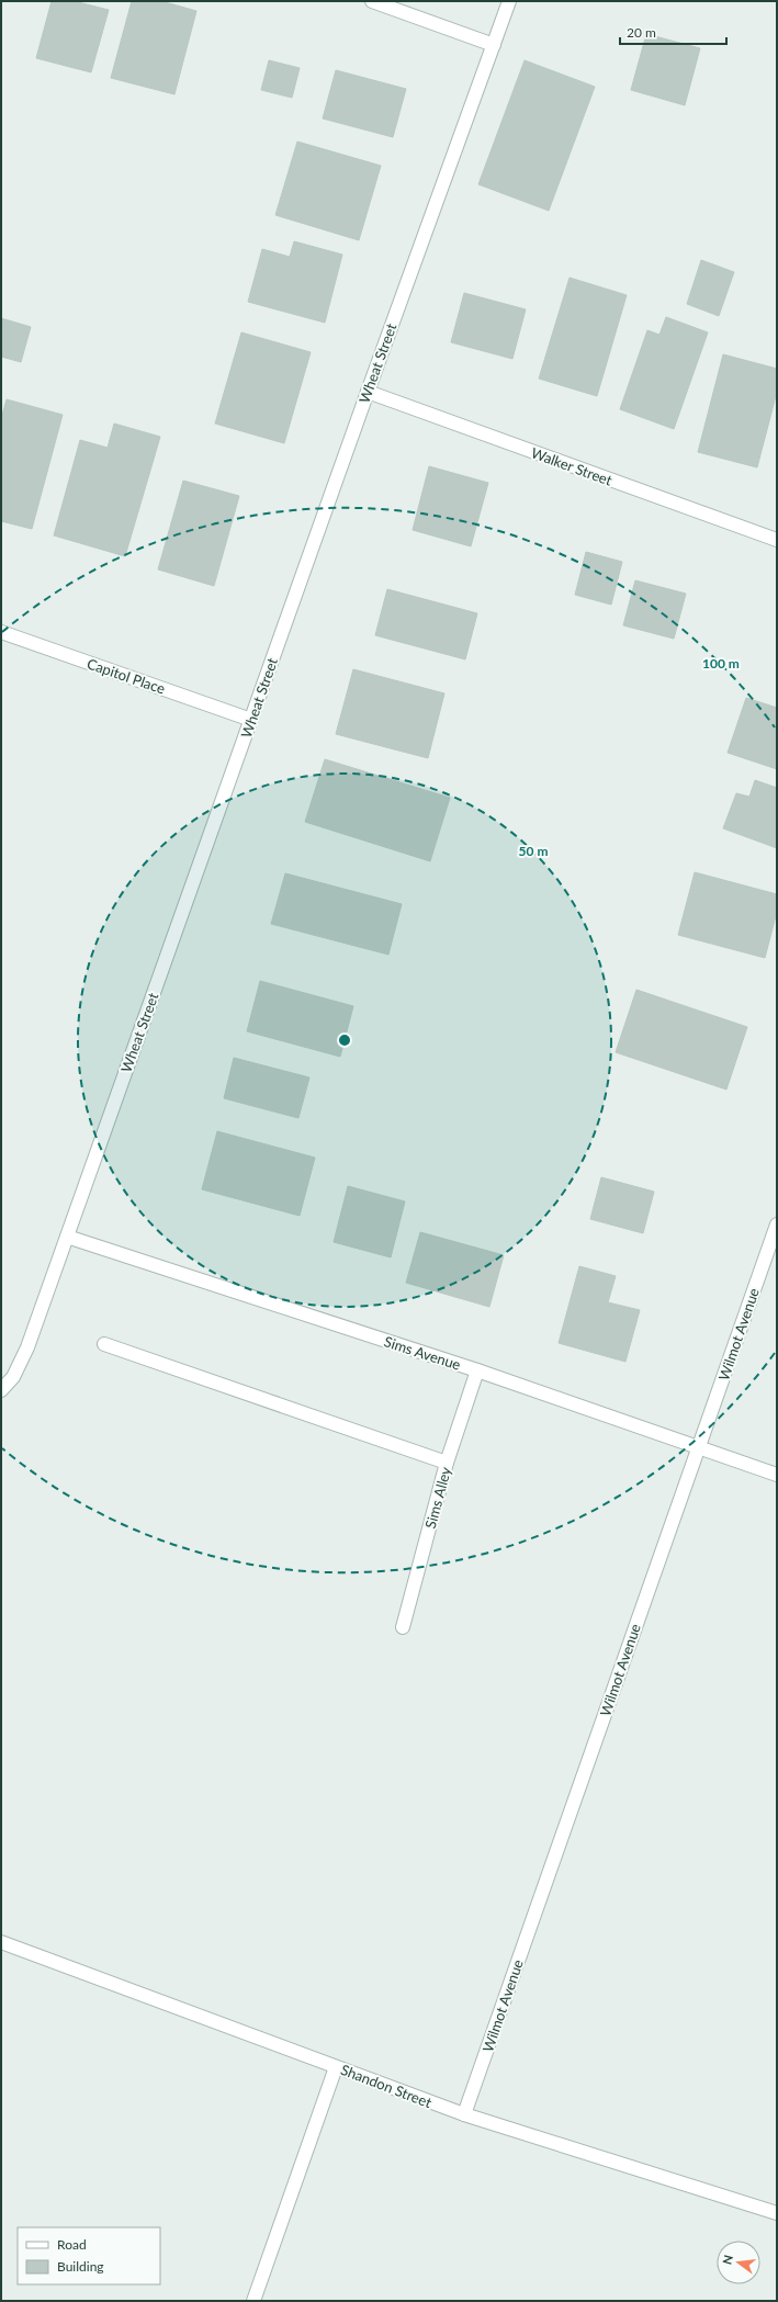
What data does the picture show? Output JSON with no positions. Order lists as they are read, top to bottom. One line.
{"streets":{"street":["Wheat Street","Walker Street","Capitol Place","Wilmot Avenue","Sims Avenue","Sims Alley","Shandon Street"]},"crossings":[["Wheat Street","Walker Street"],["Wheat Street","Capitol Place"],["Wheat Street","Sims Avenue"],["Wilmot Avenue","Sims Avenue"],["Wilmot Avenue","Shandon Street"],["Sims Avenue","Sims Alley"]],"legend":["Road","Building"],"scale_bar":"20 m","north":"left","rings":["100 m","50 m"]}
